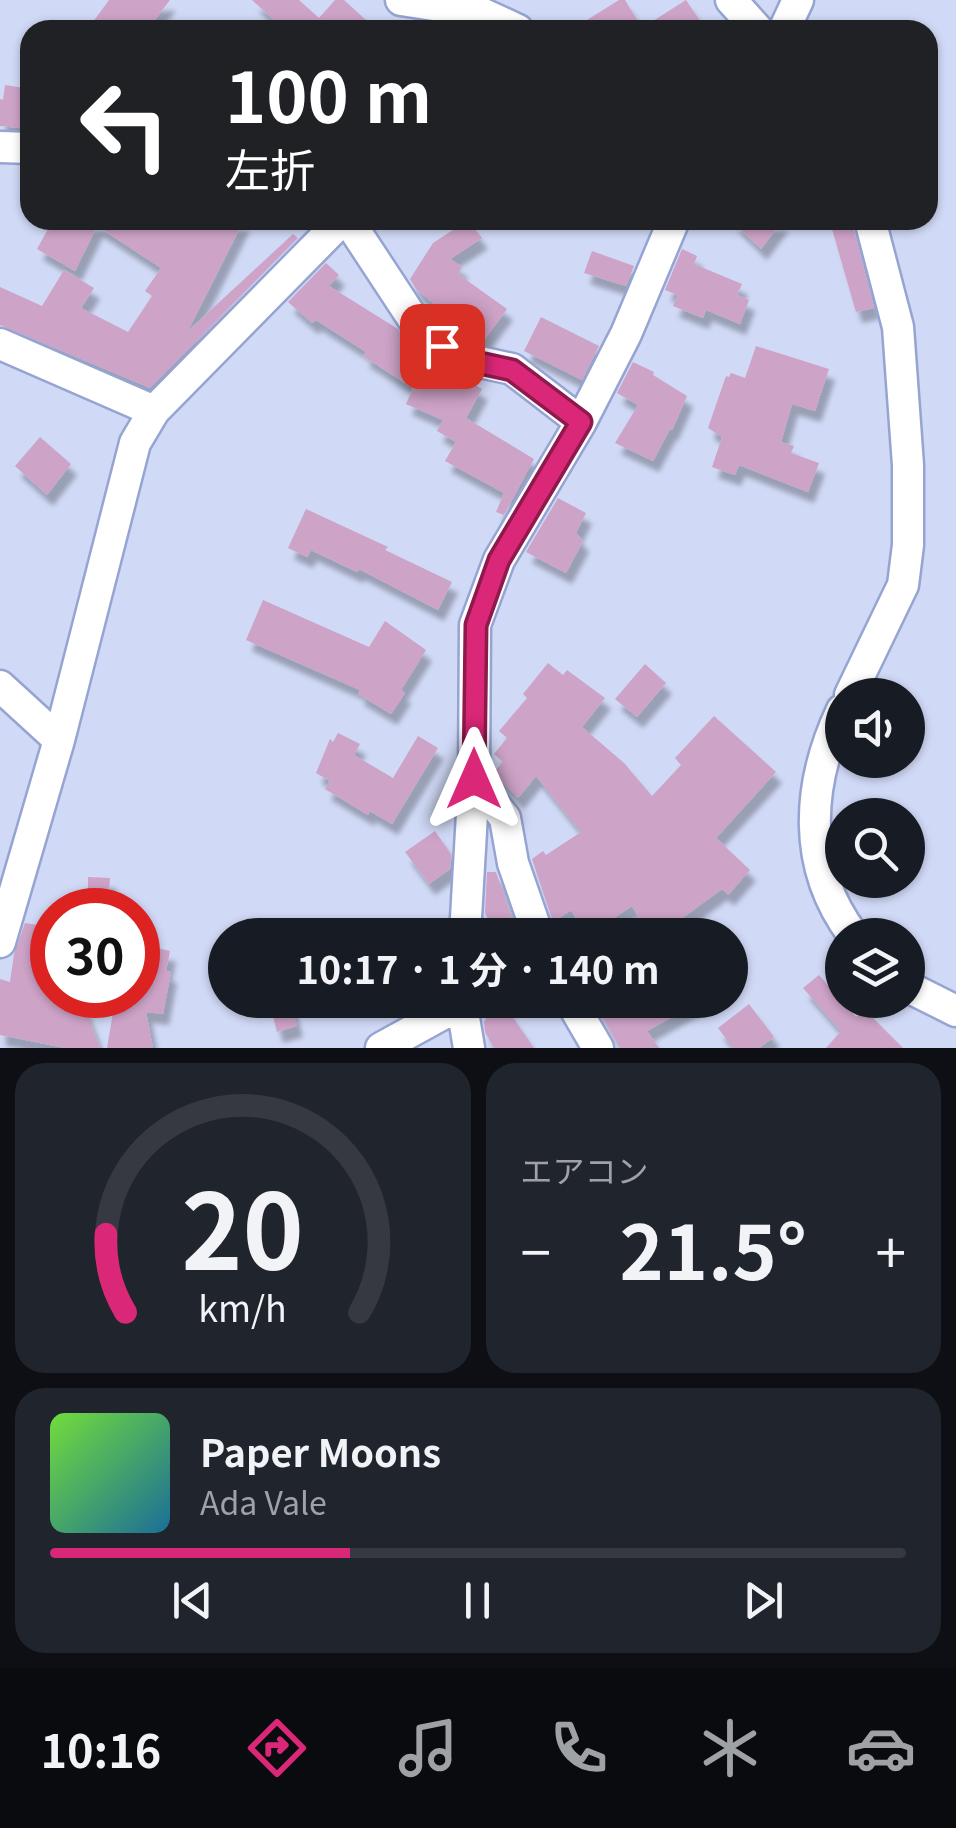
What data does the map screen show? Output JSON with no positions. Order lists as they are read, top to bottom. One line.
{"page":{"turn":["100 m","左折"],"limit":"30","trip":"10:17 · 1 分 · 140 m","tile":"エアコン","heat":["−","21.5°","+"],"song":["Paper Moons","Ada Vale"],"tabs":"10:16","gauge":["20","km/h"]}}
